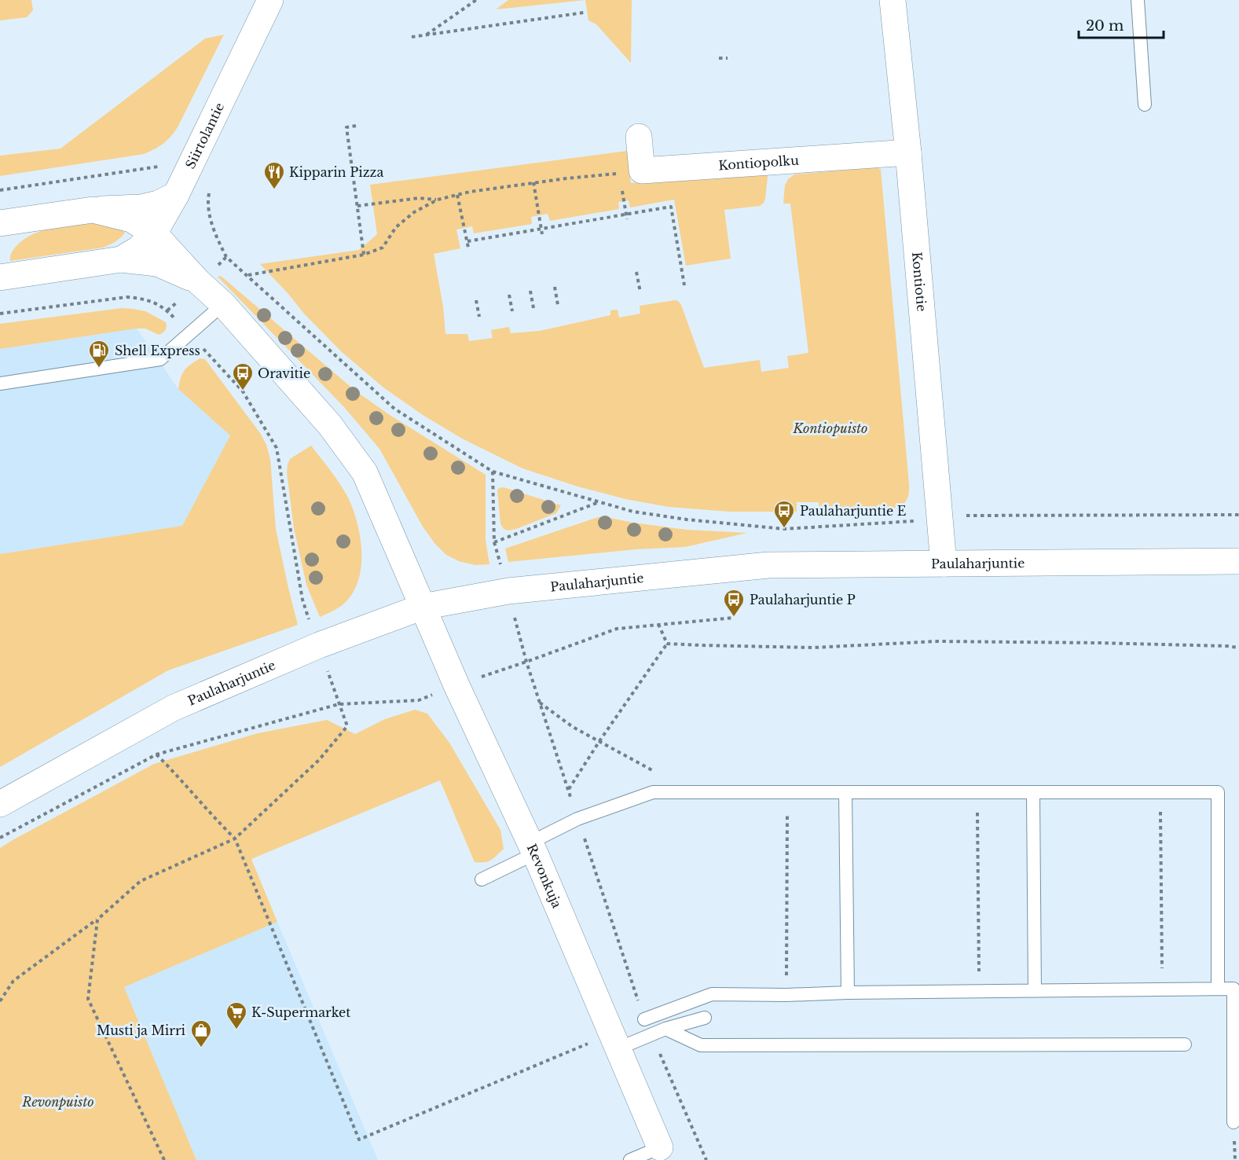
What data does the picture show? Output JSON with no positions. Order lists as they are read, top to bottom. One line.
{"streets":{"street":["Siirtolantie","Kontiopolku","Kontiotie","Paulaharjuntie","Revonkuja"]},"crossings":[["Kontiopolku","Kontiotie"],["Kontiotie","Paulaharjuntie"],["Paulaharjuntie","Revonkuja"]],"parks":["Kontiopuisto","Revonpuisto"],"places":{"restaurant":["Kipparin Pizza"],"fuel station":["Shell Express"],"bus stop":["Oravitie","Paulaharjuntie E","Paulaharjuntie P"],"supermarket":["K-Supermarket"],"shop":["Musti ja Mirri"]},"scale_bar":"20 m"}
